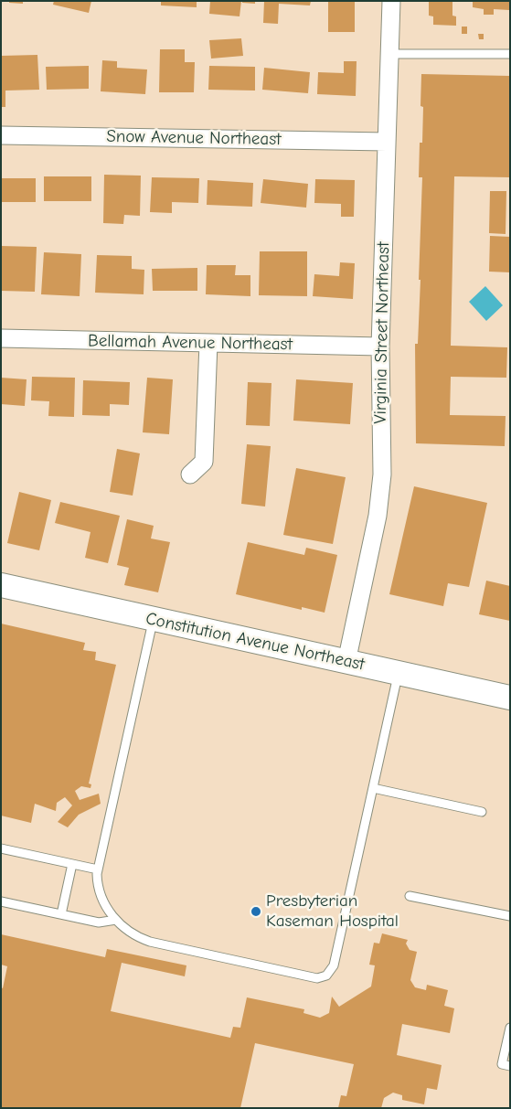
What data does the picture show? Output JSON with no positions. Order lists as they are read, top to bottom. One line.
{"streets":{"street":["Snow Avenue Northeast","Virginia Street Northeast","Bellamah Avenue Northeast","Constitution Avenue Northeast"]},"crossings":[["Snow Avenue Northeast","Virginia Street Northeast"],["Virginia Street Northeast","Bellamah Avenue Northeast"],["Virginia Street Northeast","Constitution Avenue Northeast"]],"places":["Presbyterian Kaseman Hospital"]}
